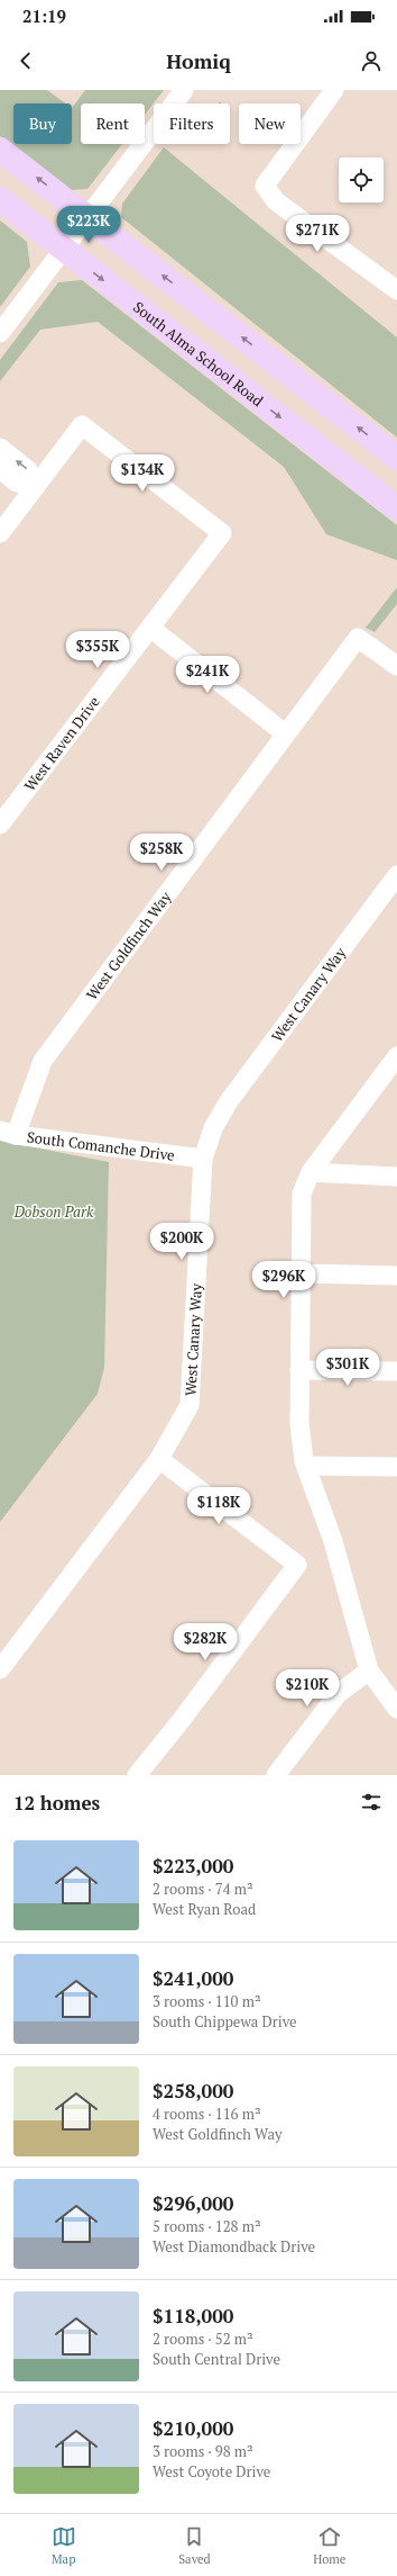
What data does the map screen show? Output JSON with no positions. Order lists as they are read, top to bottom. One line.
{"streets":{"main road":["South Alma School Road"],"street":["West Raven Drive","West Goldfinch Way","West Canary Way","South Comanche Drive"]},"crossings":[["West Goldfinch Way","South Comanche Drive"],["West Canary Way","South Comanche Drive"]],"parks":["Dobson Park"],"page":{"status":"21:19","header":"Homiq","chip":["Buy","Rent","Filters","New"],"price":["$223K","$271K","$134K","$355K","$241K","$258K","$200K","$296K","$301K","$118K","$282K","$210K"],"heading":"12 homes","list":[{"name":"$223,000","note":"2 rooms · 74 m² · West Ryan Road"},{"name":"$241,000","note":"3 rooms · 110 m² · South Chippewa Drive"},{"name":"$258,000","note":"4 rooms · 116 m² · West Goldfinch Way"},{"name":"$296,000","note":"5 rooms · 128 m² · West Diamondback Drive"},{"name":"$118,000","note":"2 rooms · 52 m² · South Central Drive"},{"name":"$210,000","note":"3 rooms · 98 m² · West Coyote Drive"}],"tabs":["Map","Saved","Home"]}}
